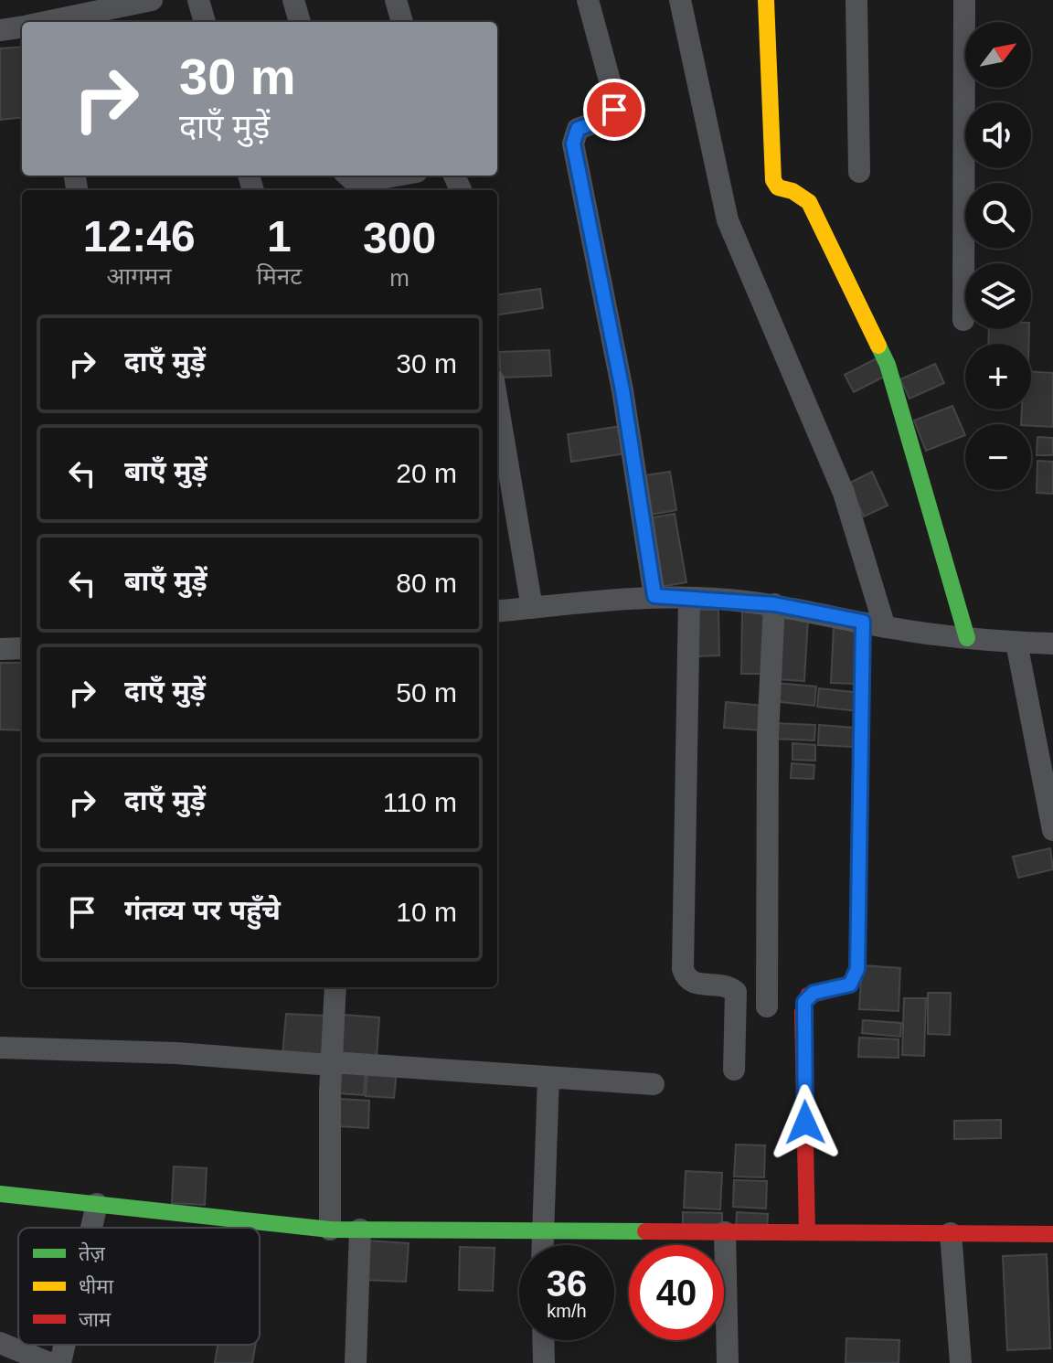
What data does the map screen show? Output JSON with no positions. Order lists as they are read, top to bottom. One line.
{"legend":["तेज़","धीमा","जाम"],"north":"top right","page":{"map_buttons":["+","−"],"turn":["30 m","दाएँ मुड़ें"],"eta":["12:46","आगमन","1","मिनट","300","m"],"list":[{"name":"दाएँ मुड़ें","value":"30 m"},{"name":"बाएँ मुड़ें","value":"20 m"},{"name":"बाएँ मुड़ें","value":"80 m"},{"name":"दाएँ मुड़ें","value":"50 m"},{"name":"दाएँ मुड़ें","value":"110 m"},{"name":"गंतव्य पर पहुँचे","value":"10 m"}],"speed":"36 km/h","limit":"40"}}
